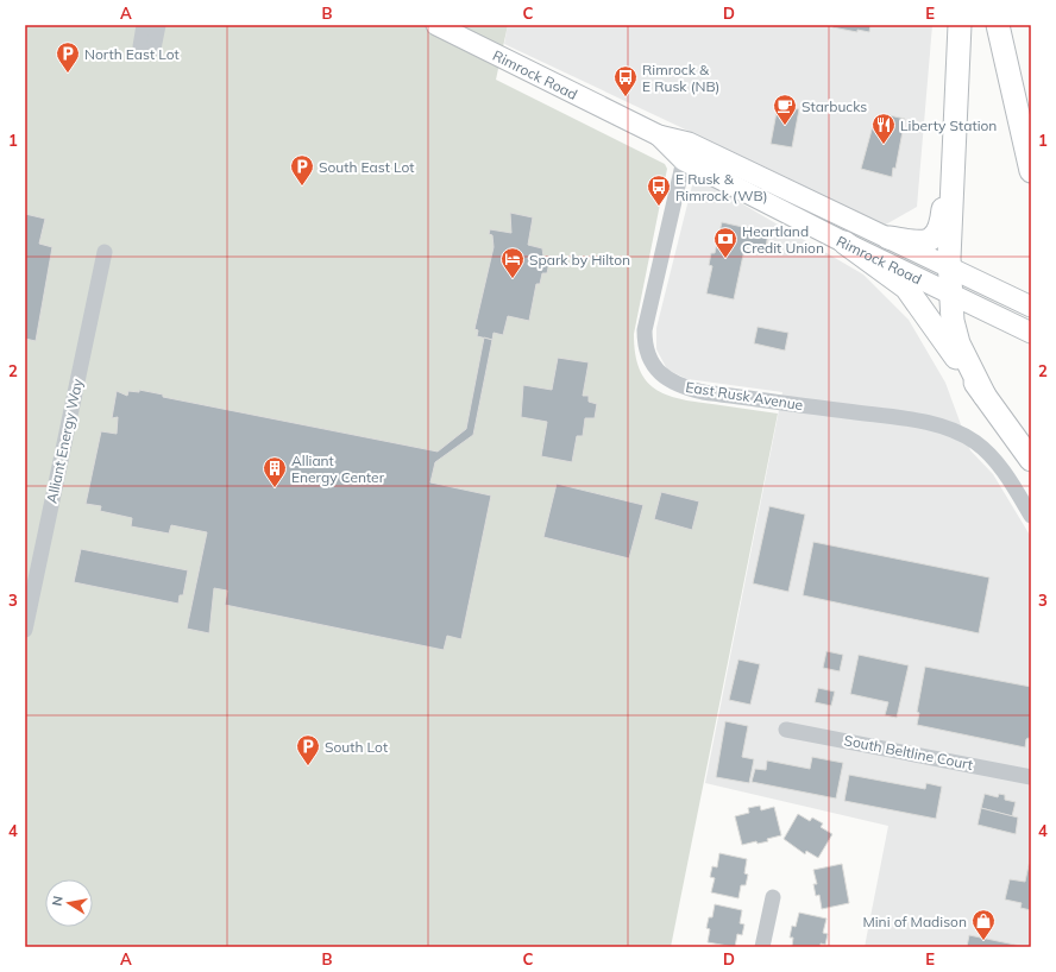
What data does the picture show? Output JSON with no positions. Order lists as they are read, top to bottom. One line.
{"streets":{"main road":["Rimrock Road"],"street":["East Rusk Avenue","Alliant Energy Way","South Beltline Court"]},"crossings":[["Rimrock Road","East Rusk Avenue"]],"places":{"parking":["North East Lot","South East Lot","South Lot"],"bus stop":["Rimrock & E Rusk (NB)","E Rusk & Rimrock (WB)"],"cafe":["Starbucks"],"restaurant":["Liberty Station"],"bank":["Heartland Credit Union"],"hotel":["Spark by Hilton"],"building":["Alliant Energy Center"],"shop":["Mini of Madison"]},"north":"left","grid":{"columns":["A","B","C","D","E"],"rows":["1","2","3","4"]}}
